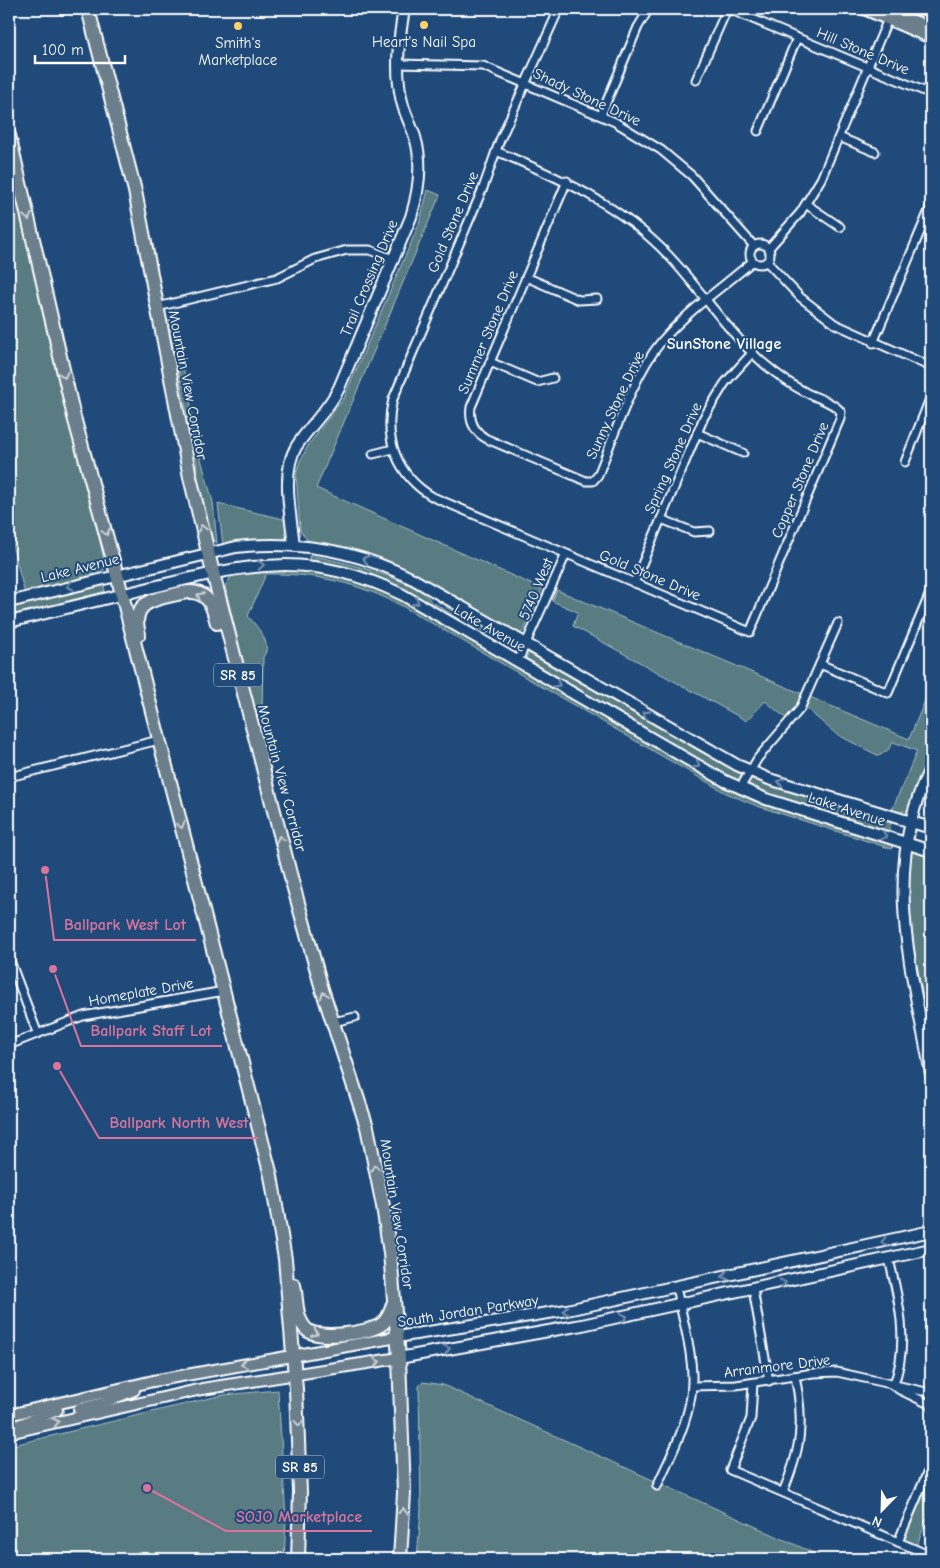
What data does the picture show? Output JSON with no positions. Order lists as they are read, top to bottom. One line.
{"streets":{"highway":["Mountain View Corridor","SR 85"],"main road":["South Jordan Parkway"],"street":["Hill Stone Drive","Shady Stone Drive","Gold Stone Drive","Trail Crossing Drive","Summer Stone Drive","Sunny Stone Drive","Spring Stone Drive","Copper Stone Drive","Lake Avenue","5740 West","Homeplate Drive","Arranmore Drive"]},"crossings":[["Shady Stone Drive","Gold Stone Drive"],["Shady Stone Drive","Trail Crossing Drive"],["Shady Stone Drive","Sunny Stone Drive"],["Gold Stone Drive","Spring Stone Drive"],["Gold Stone Drive","Copper Stone Drive"],["Gold Stone Drive","5740 West"],["Trail Crossing Drive","Lake Avenue"],["Summer Stone Drive","Sunny Stone Drive"],["Summer Stone Drive","Copper Stone Drive"],["Mountain View Corridor","Lake Avenue"],["Mountain View Corridor","South Jordan Parkway"],["Sunny Stone Drive","Copper Stone Drive"],["Spring Stone Drive","Copper Stone Drive"],["Lake Avenue","5740 West"],["Lake Avenue","SR 85"],["SR 85","Homeplate Drive"],["SR 85","South Jordan Parkway"]],"districts":["SunStone Village"],"places":["Heart's Nail Spa","Smith's Marketplace","Ballpark West Lot","Ballpark Staff Lot","Ballpark North West","SOJO Marketplace"],"scale_bar":"100 m","north":"bottom left"}
